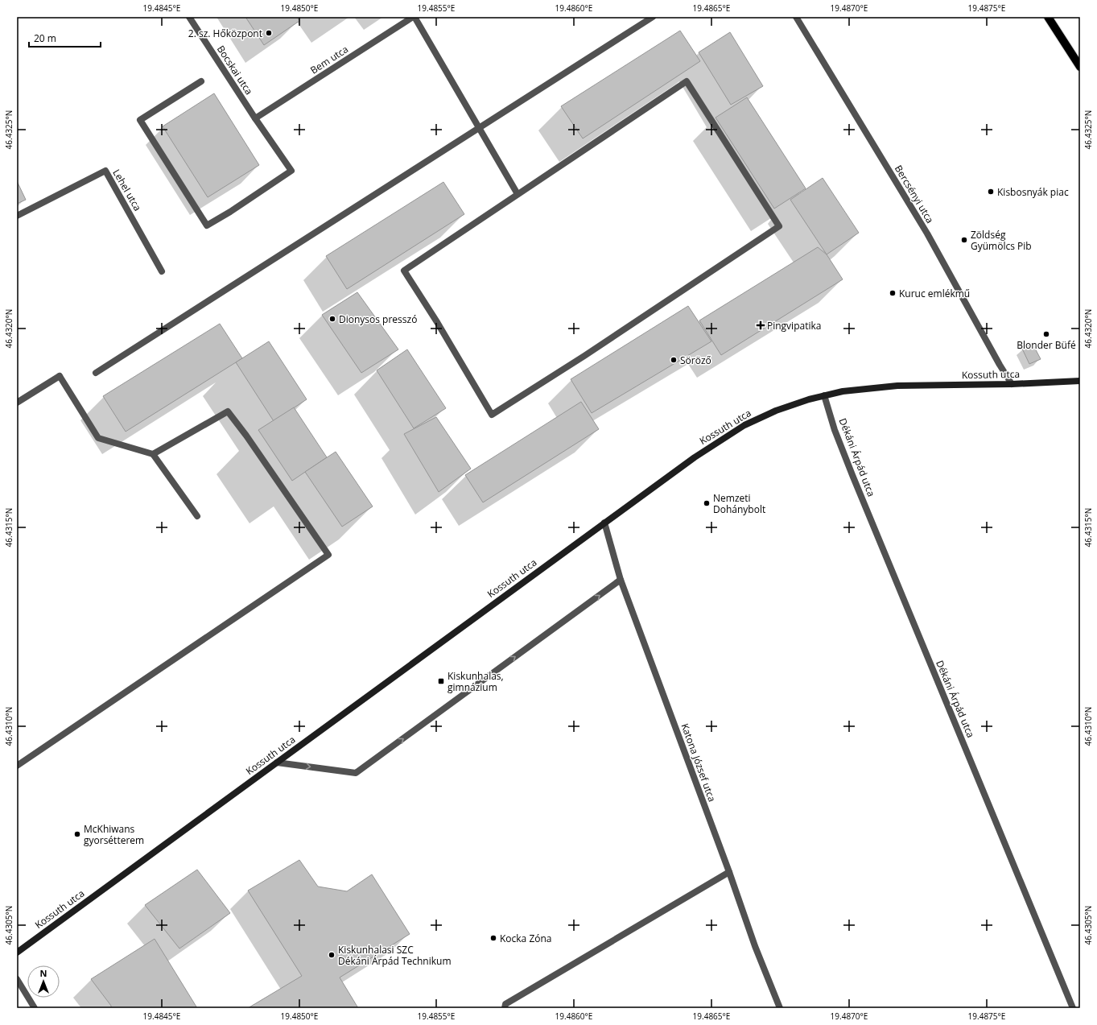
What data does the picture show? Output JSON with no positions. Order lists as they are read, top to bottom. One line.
{"streets":{"main road":["Kossuth utca"],"street":["Bem utca","Bocskai utca","Lehel utca","Bercsényi utca","Dékáni Árpád utca","Katona József utca"]},"crossings":[["Bem utca","Bocskai utca"],["Bercsényi utca","Kossuth utca"],["Kossuth utca","Dékáni Árpád utca"],["Kossuth utca","Katona József utca"]],"places":{"other":["2. sz. Hőközpont","Kisbosnyák piac","Zöldség Gyümölcs Pib","Kuruc emlékmű","Dionysos presszó","Blonder Büfé","Söröző","Nemzeti Dohánybolt","McKhiwans gyorsétterem","Kocka Zóna","Kiskunhalasi SZC Dékáni Árpád Technikum"],"health":["Pingvipatika"],"transit":["Kiskunhalas, gimnázium"]},"scale_bar":"20 m","north":"top","coordinates":["19.4845°E","19.4850°E","19.4855°E","19.4860°E","19.4865°E","19.4870°E","19.4875°E","46.4325°N","46.4320°N","46.4315°N","46.4310°N","46.4305°N"]}
